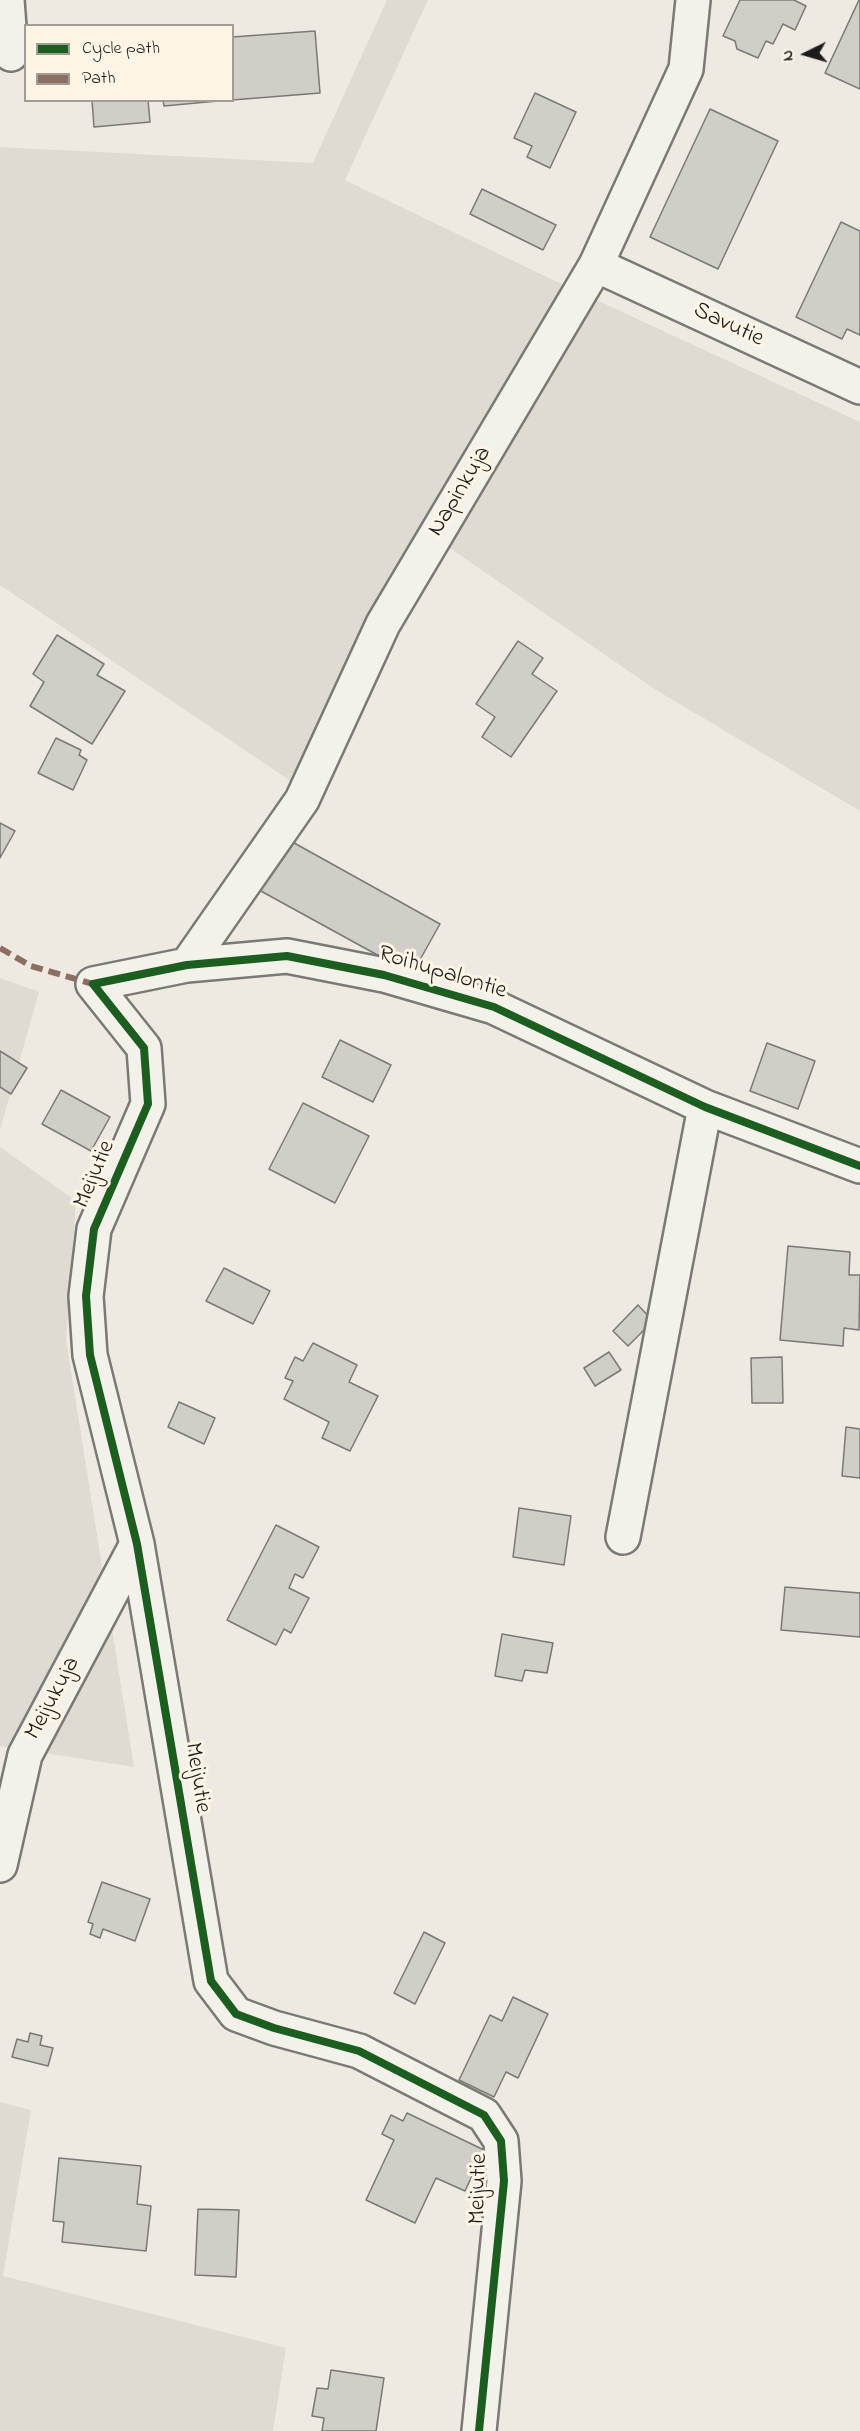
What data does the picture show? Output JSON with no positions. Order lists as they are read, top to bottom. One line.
{"streets":{"street":["Savutie","Napinkuja","Roihupalontie","Meijutie","Meijukuja"]},"crossings":[["Savutie","Napinkuja"],["Napinkuja","Roihupalontie"],["Roihupalontie","Meijutie"],["Meijutie","Meijukuja"]],"legend":["Cycle path","Path"],"north":"left"}
